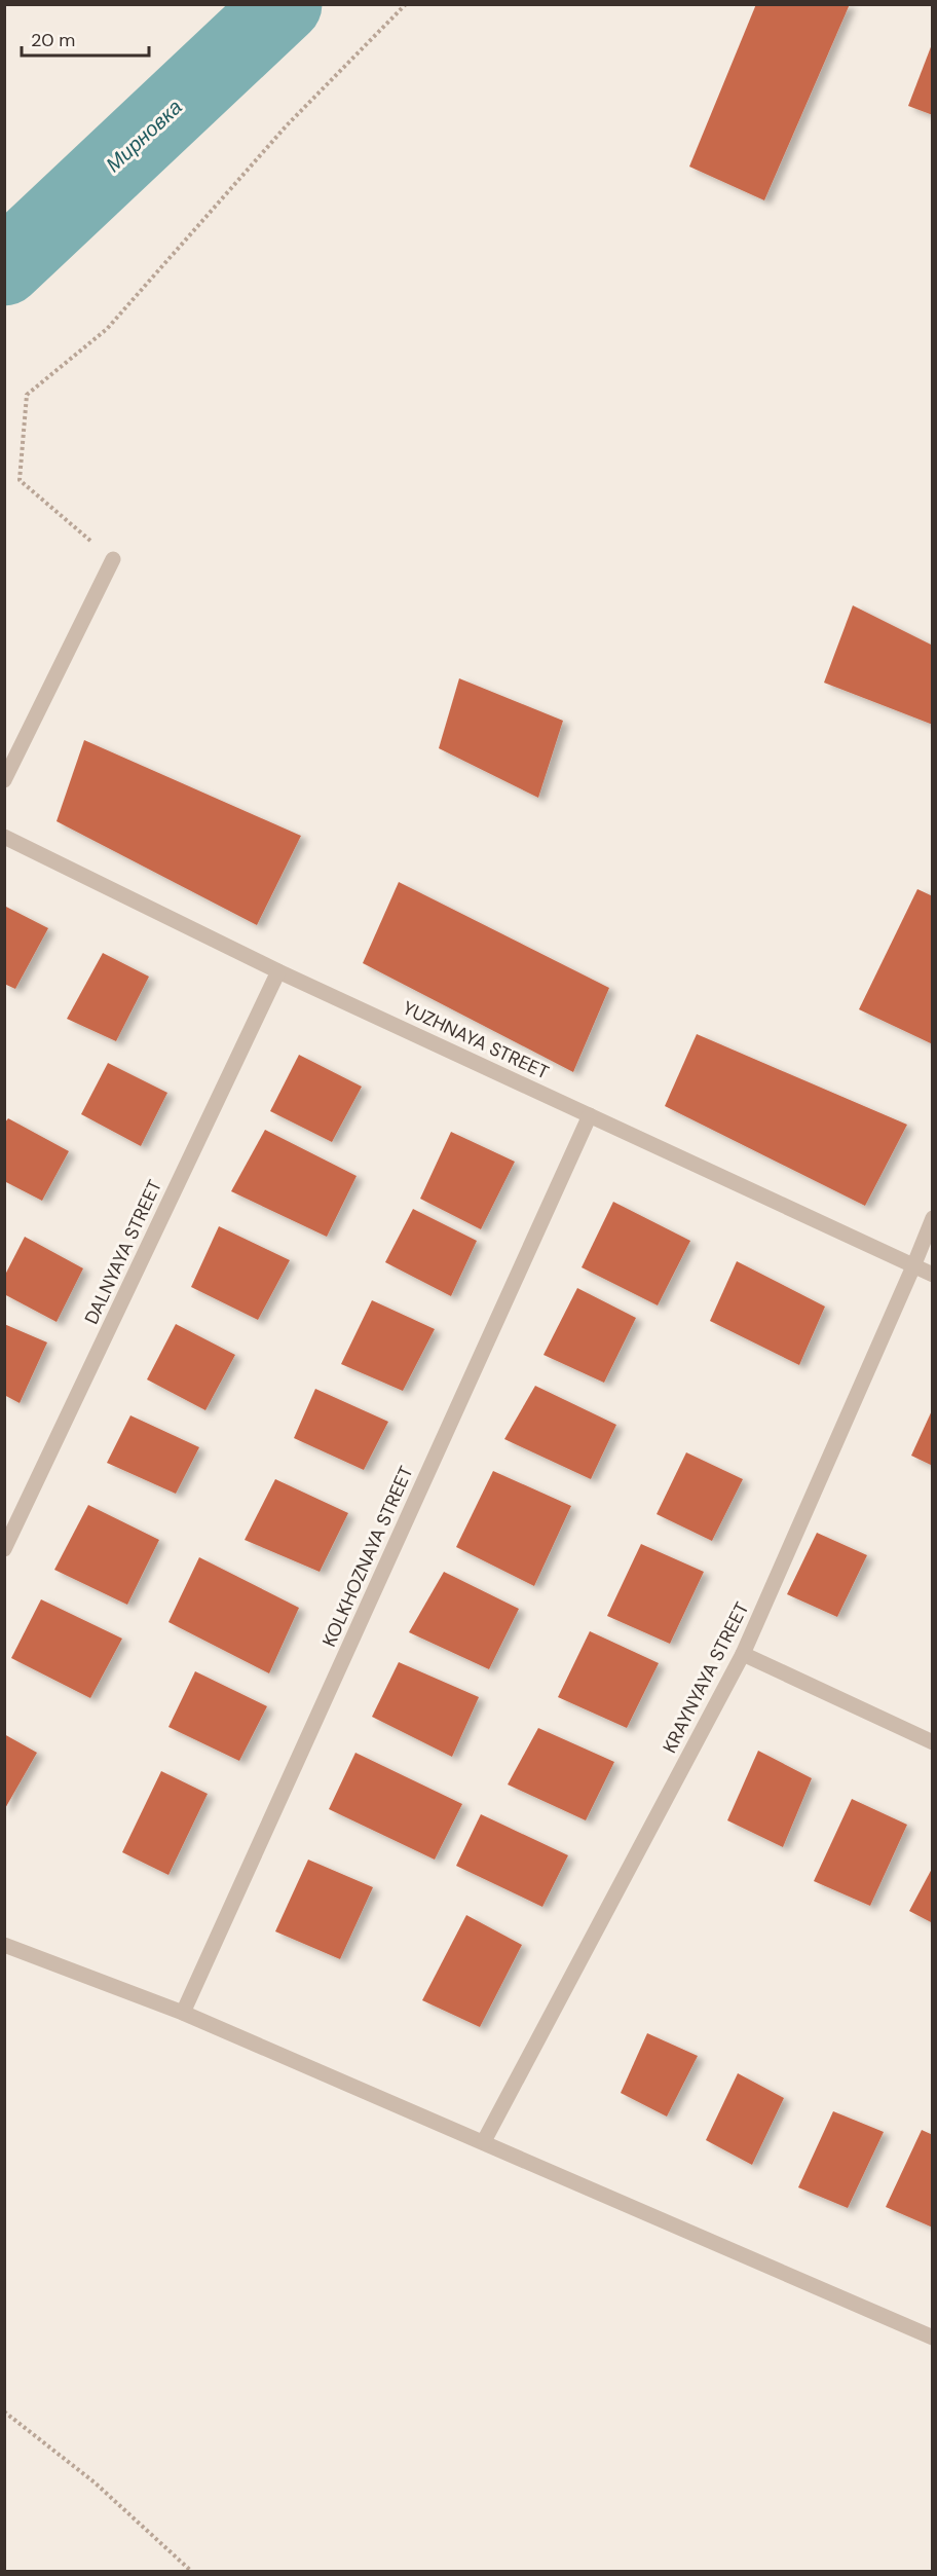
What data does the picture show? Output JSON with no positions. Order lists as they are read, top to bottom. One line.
{"streets":{"street":["YUZHNAYA STREET","DALNYAYA STREET","KOLKHOZNAYA STREET","KRAYNYAYA STREET"]},"crossings":[["YUZHNAYA STREET","DALNYAYA STREET"],["YUZHNAYA STREET","KOLKHOZNAYA STREET"],["YUZHNAYA STREET","KRAYNYAYA STREET"]],"water":["Мирновка"],"scale_bar":"20 m"}
